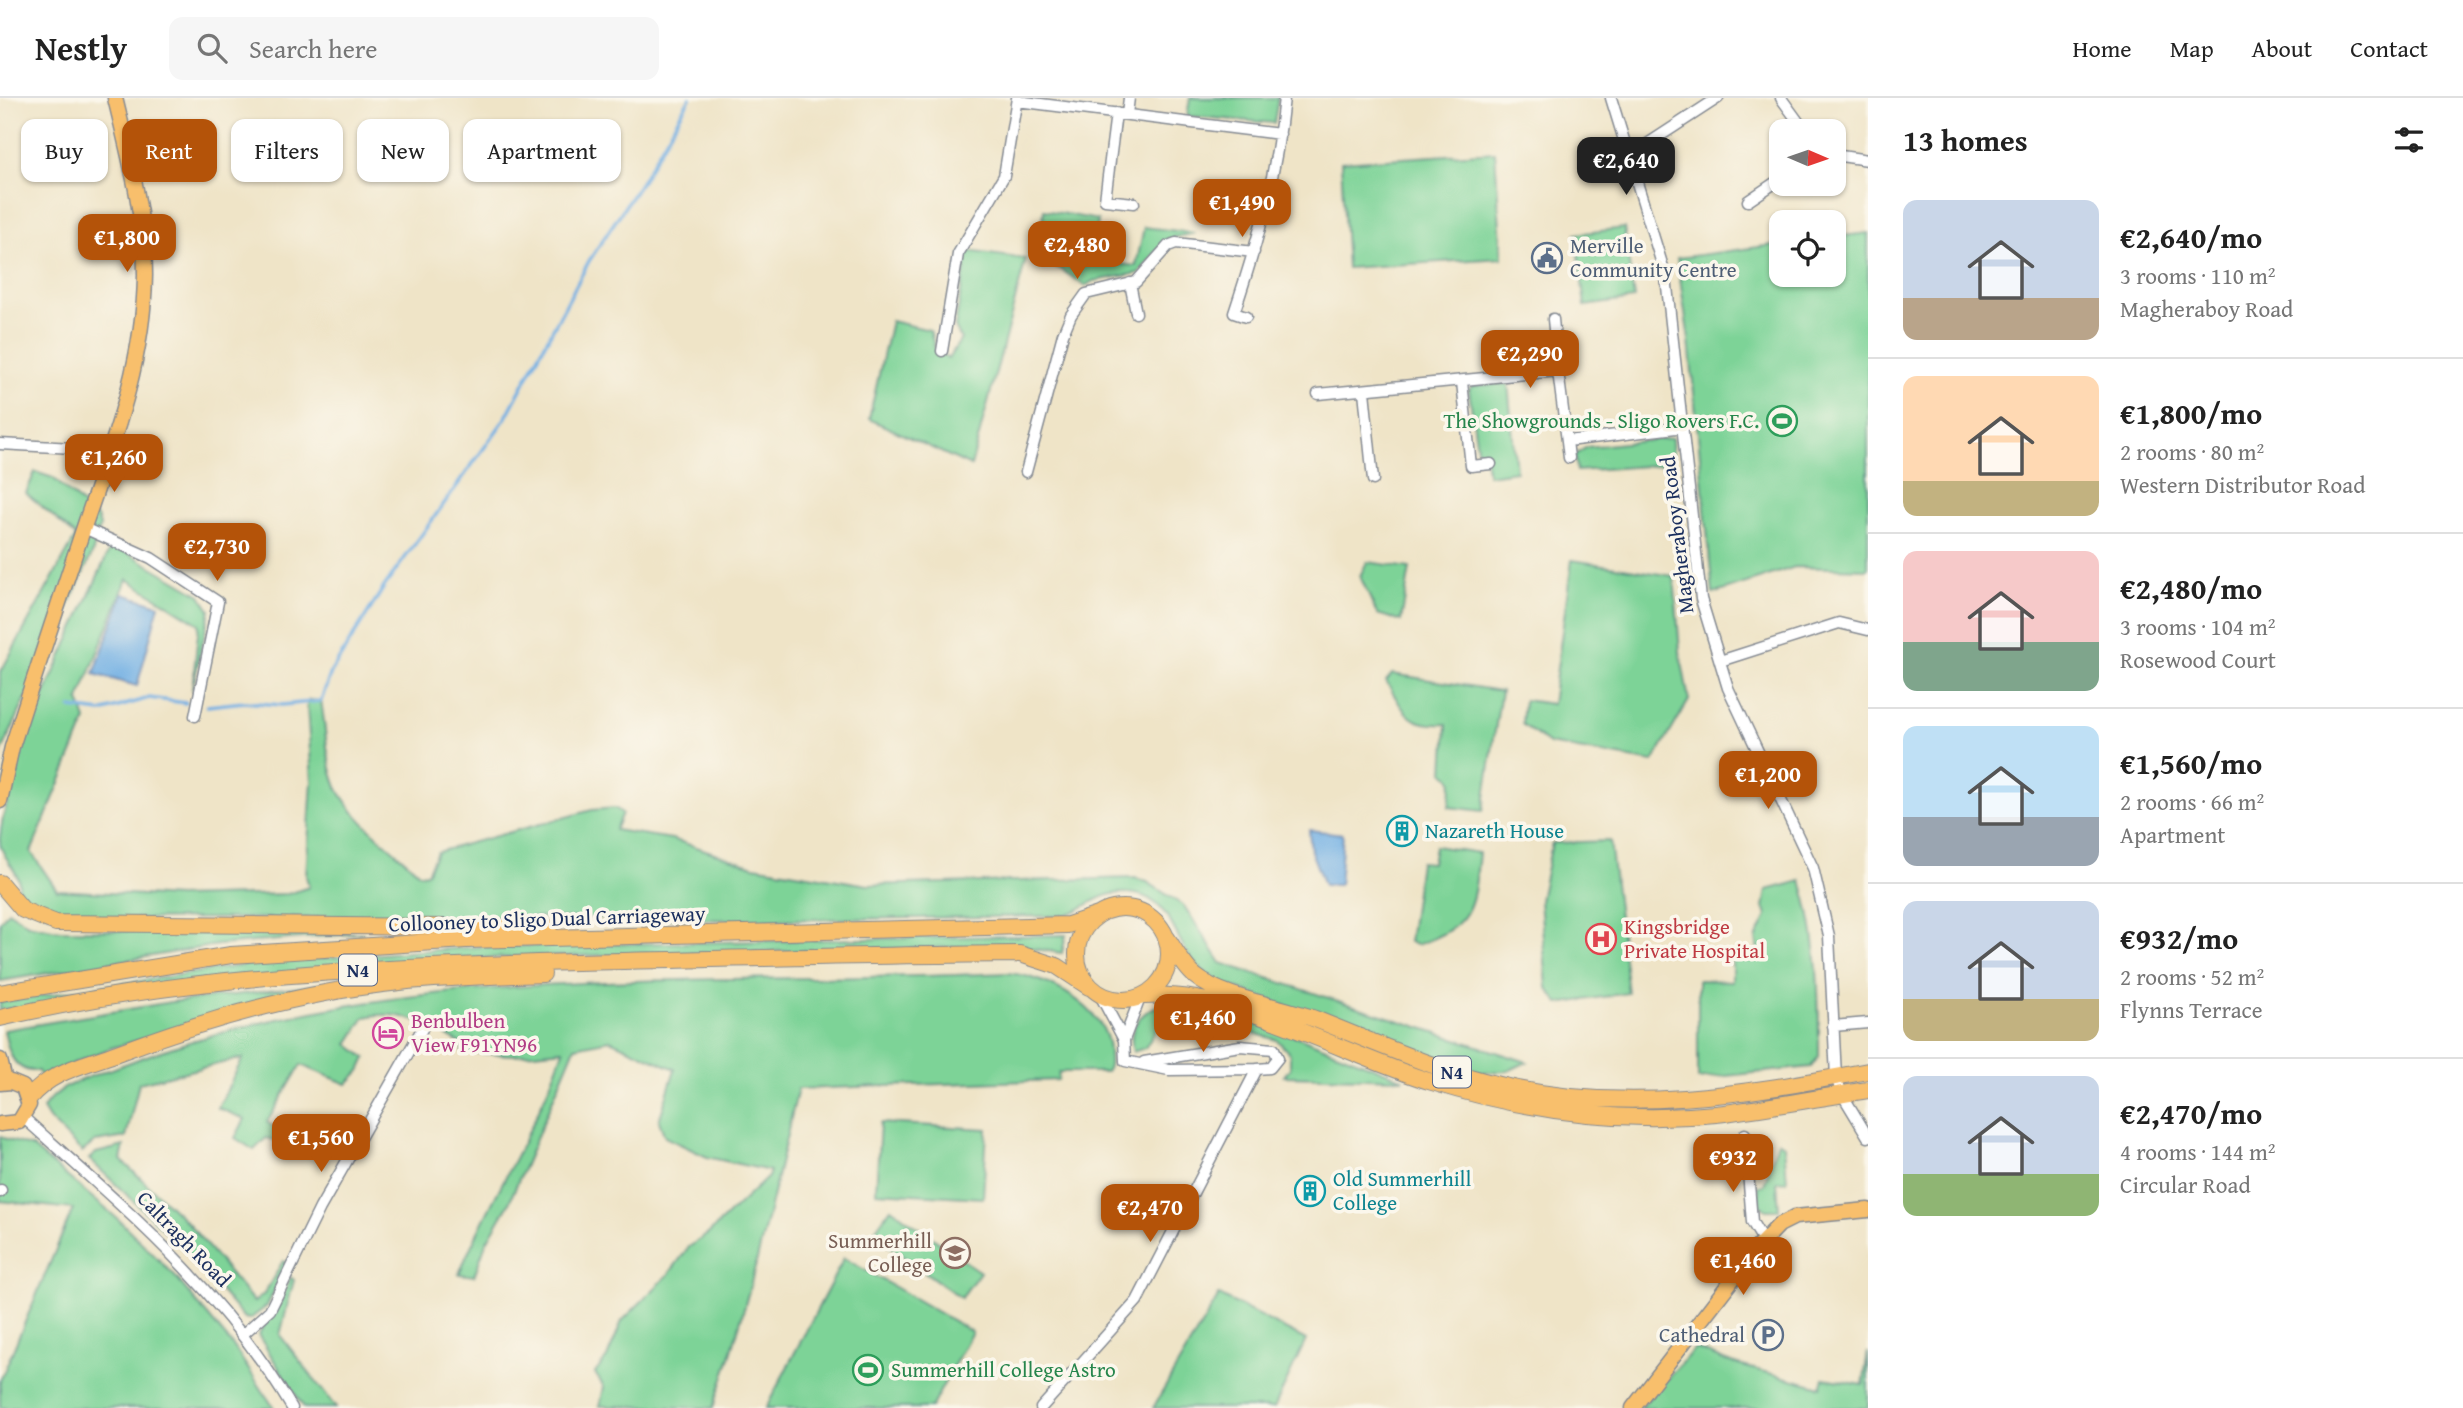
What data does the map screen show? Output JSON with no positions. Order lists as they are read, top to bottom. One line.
{"streets":{"highway":["Collooney to Sligo Dual Carriageway","N4"],"street":["Magheraboy Road","Caltragh Road"]},"crossings":[["Magheraboy Road","N4"],["Collooney to Sligo Dual Carriageway","N4"]],"places":{"public building":["Merville Community Centre"],"sports":["The Showgrounds - Sligo Rovers F.C.","Summerhill College Astro"],"building":["Nazareth House","Old Summerhill College"],"hospital":["Kingsbridge Private Hospital"],"hotel":["Benbulben View F91YN96"],"school or university":["Summerhill College"],"parking":["Cathedral"]},"north":"right","page":{"header":"Nestly","search":"Search here","nav":["Home","Map","About","Contact"],"heading":"13 homes","chip":["Buy","Rent","Filters","New","Apartment"],"price":["€2,640","€1,490","€1,800","€2,480","€2,290","€1,260","€2,730","€1,200","€1,460","€1,560","€932","€2,470","€1,460"],"list":[{"name":"€2,640/mo","note":"3 rooms · 110 m² · Magheraboy Road"},{"name":"€1,800/mo","note":"2 rooms · 80 m² · Western Distributor Road"},{"name":"€2,480/mo","note":"3 rooms · 104 m² · Rosewood Court"},{"name":"€1,560/mo","note":"2 rooms · 66 m² · Apartment"},{"name":"€932/mo","note":"2 rooms · 52 m² · Flynns Terrace"},{"name":"€2,470/mo","note":"4 rooms · 144 m² · Circular Road"}]}}
